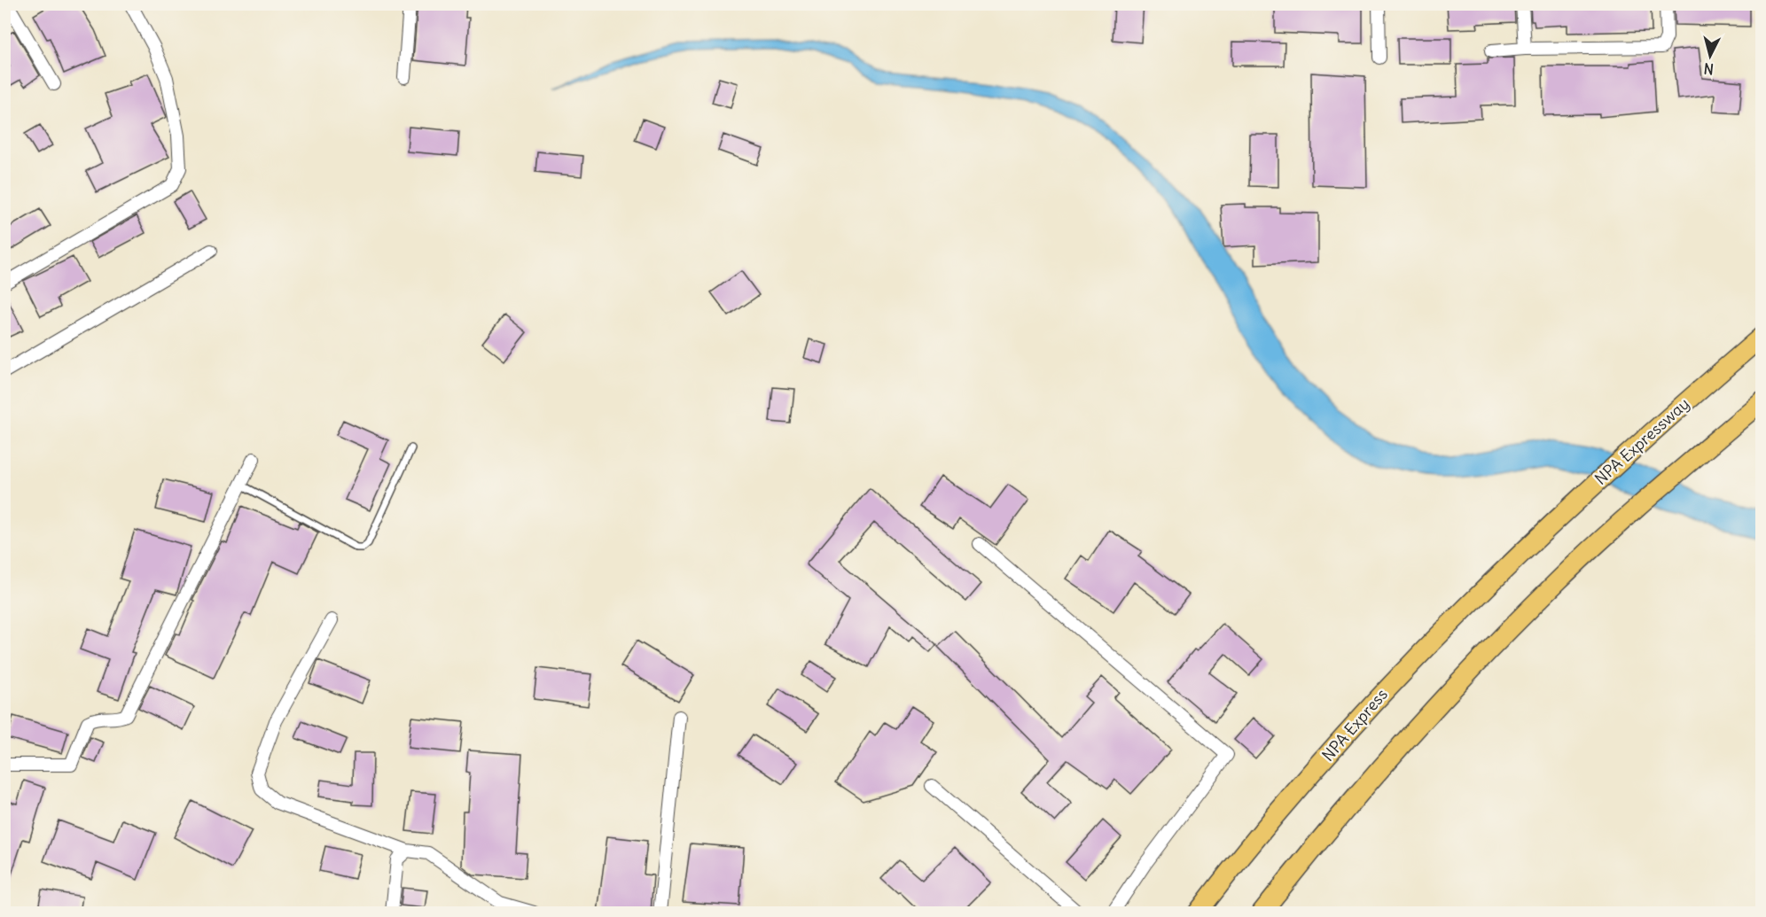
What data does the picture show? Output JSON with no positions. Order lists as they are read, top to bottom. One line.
{"streets":{"main road":["NPA Expressway","NPA Express"]},"crossings":[["NPA Expressway","NPA Express"]],"north":"bottom"}
